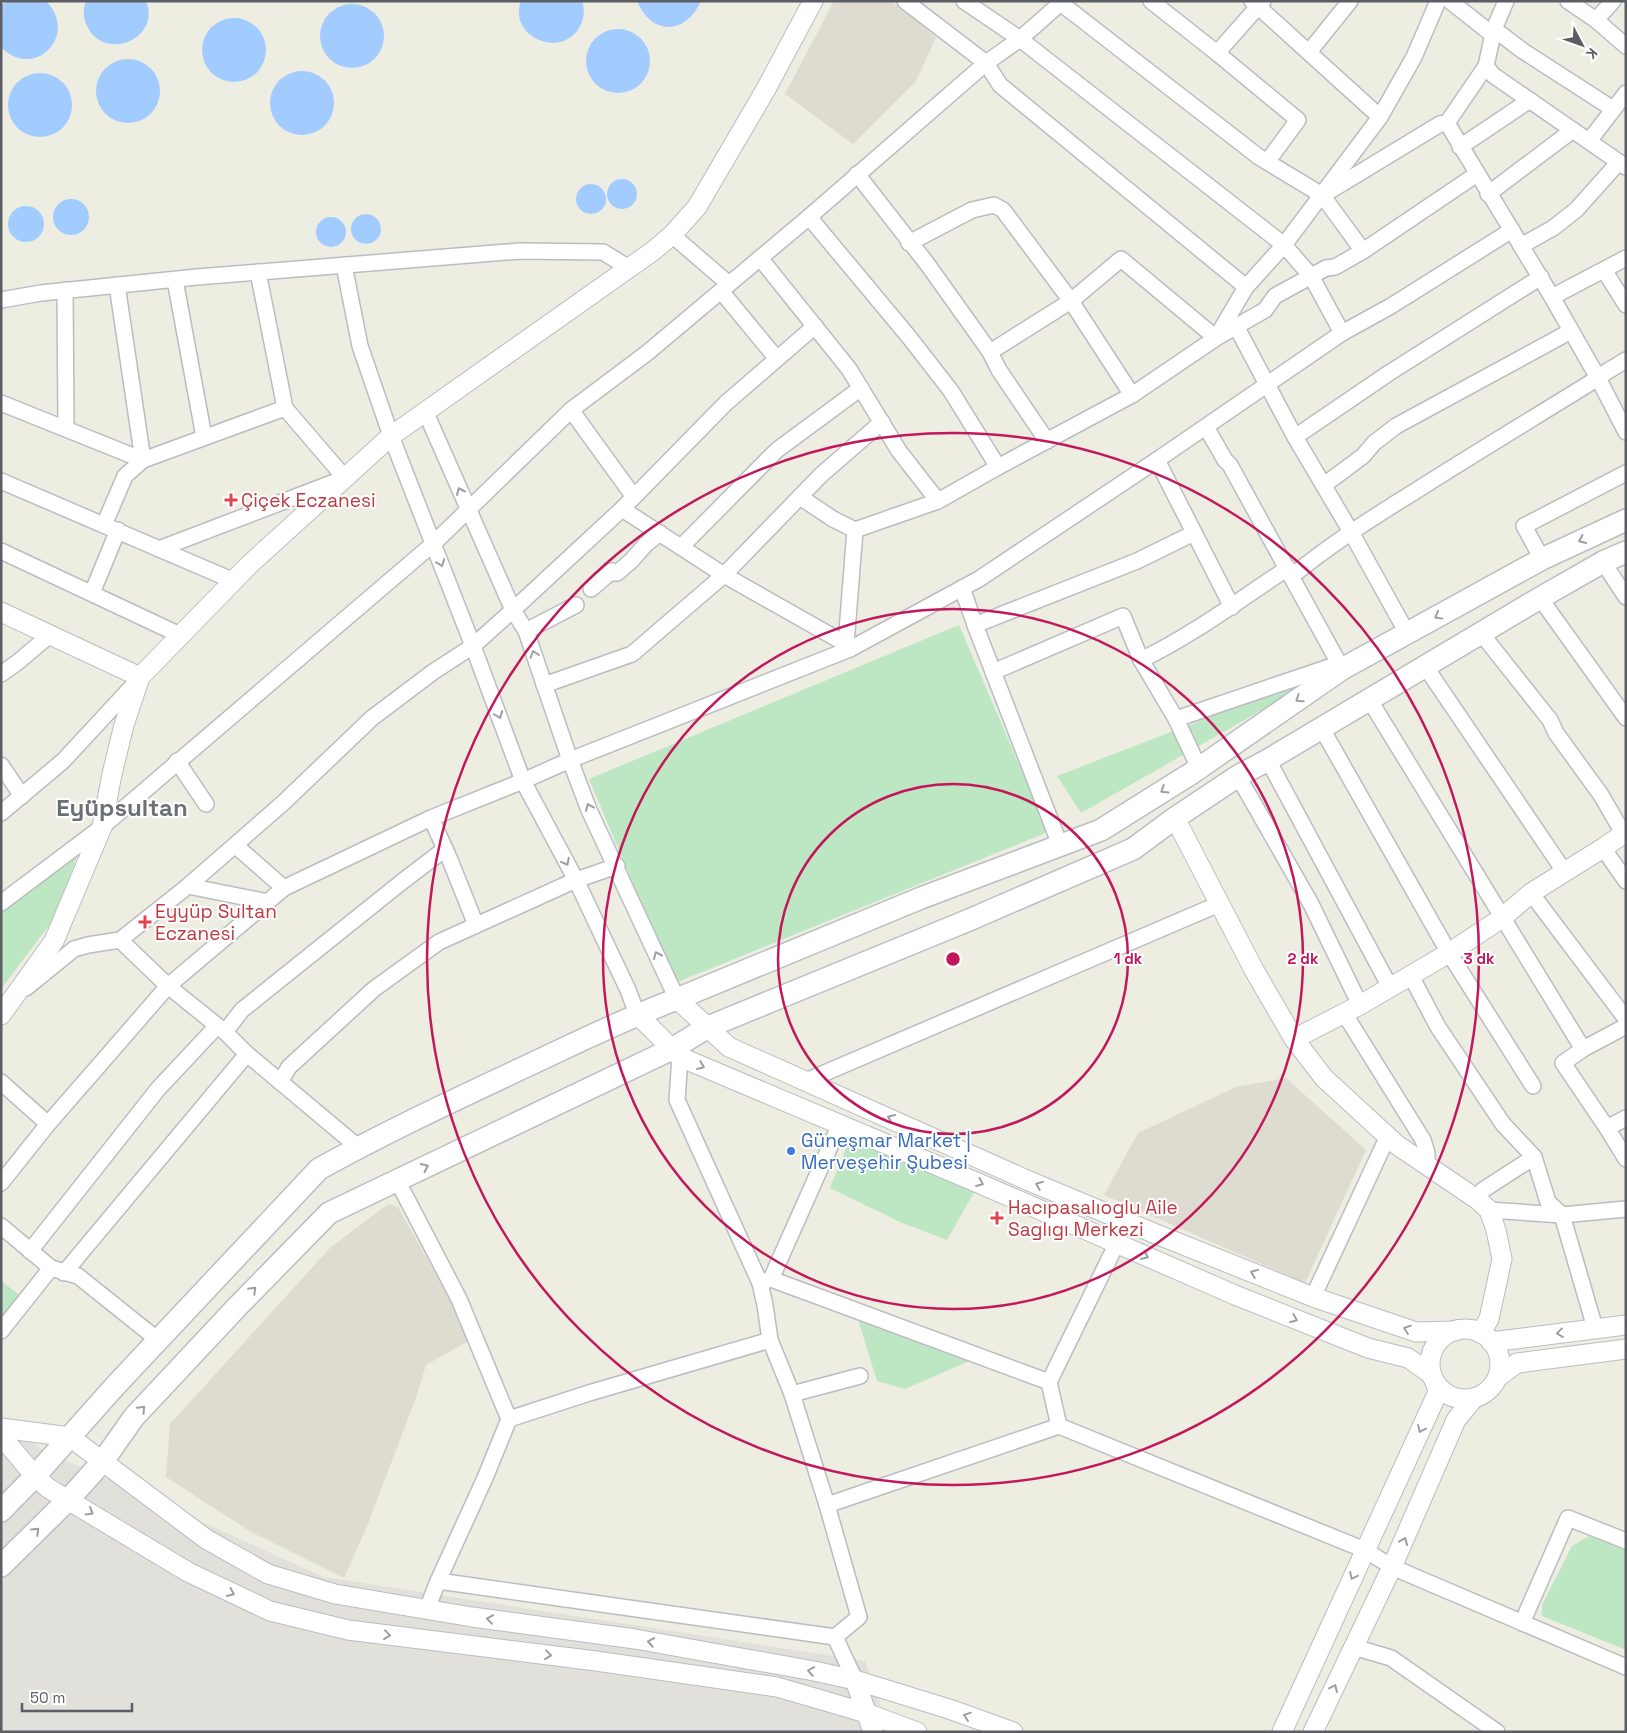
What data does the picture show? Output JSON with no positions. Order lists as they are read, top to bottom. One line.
{"districts":["Eyüpsultan"],"places":{"health":["Çiçek Eczanesi","Eyyüp Sultan Eczanesi","Hacıpasalıoglu Aile Saglıgı Merkezi"],"other":["Güneşmar Market | Merveşehir Şubesi"]},"scale_bar":"50 m","north":"bottom right","rings":["1 dk","2 dk","3 dk"]}
